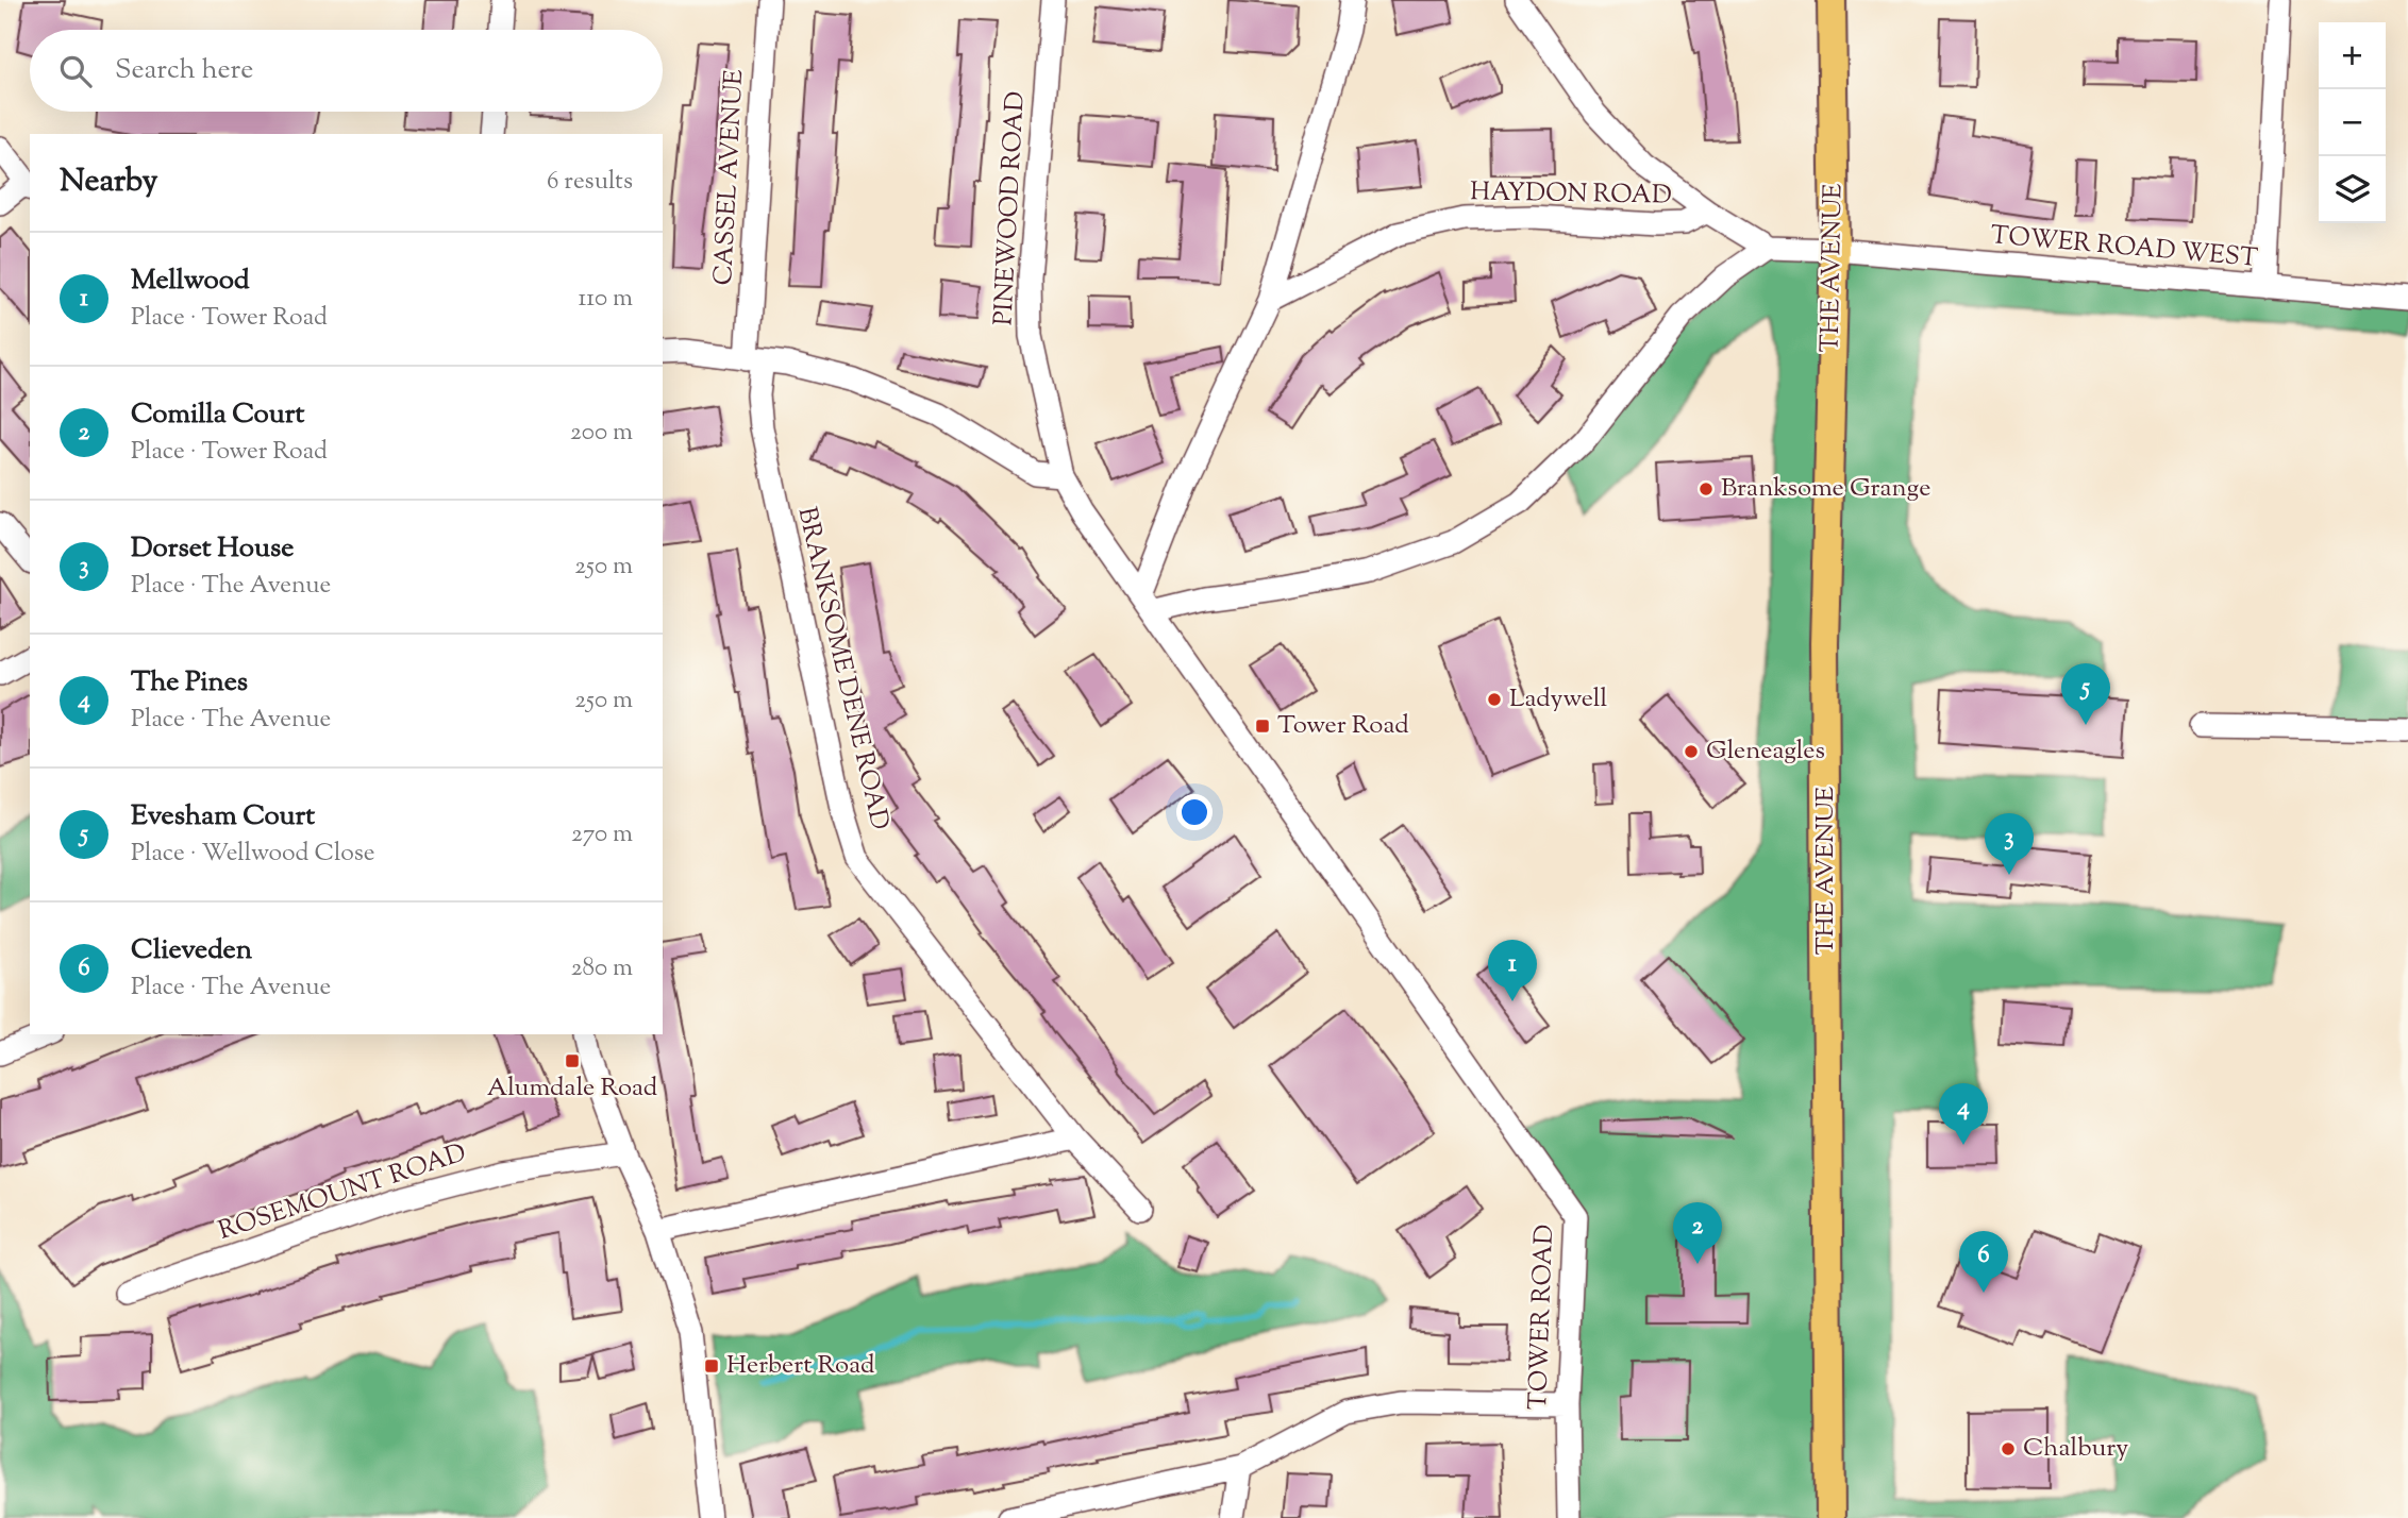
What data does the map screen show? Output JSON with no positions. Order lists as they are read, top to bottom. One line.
{"streets":{"main road":["THE AVENUE"],"street":["CASSEL AVENUE","HAYDON ROAD","PINEWOOD ROAD","TOWER ROAD WEST","BRANKSOME DENE ROAD","ROSEMOUNT ROAD","TOWER ROAD"]},"crossings":[["CASSEL AVENUE","BRANKSOME DENE ROAD"],["PINEWOOD ROAD","TOWER ROAD"],["TOWER ROAD WEST","THE AVENUE"]],"places":{"other":["Branksome Grange","Ladywell","Gleneagles","Chalbury"],"transit":["Tower Road","Alumdale Road","Herbert Road"]},"page":{"map_buttons":["+","−"],"search":"Search here","heading":["Nearby","6 results"],"list":[{"mark":"1","name":"Mellwood","note":"Place · Tower Road","value":"110 m"},{"mark":"2","name":"Comilla Court","note":"Place · Tower Road","value":"200 m"},{"mark":"3","name":"Dorset House","note":"Place · The Avenue","value":"250 m"},{"mark":"4","name":"The Pines","note":"Place · The Avenue","value":"250 m"},{"mark":"5","name":"Evesham Court","note":"Place · Wellwood Close","value":"270 m"},{"mark":"6","name":"Clieveden","note":"Place · The Avenue","value":"280 m"}],"pins":["5","3","1","4","2","6"]}}
